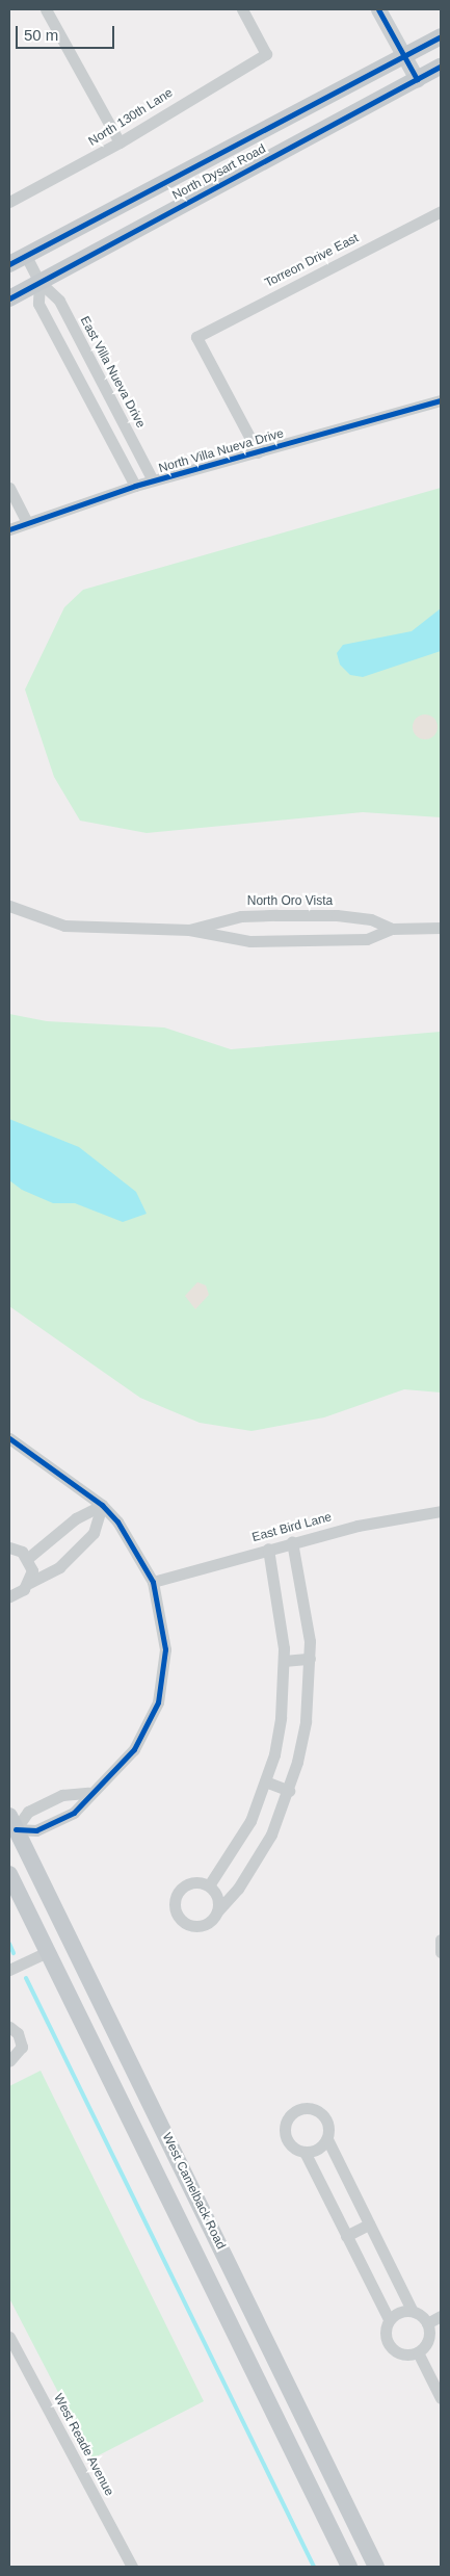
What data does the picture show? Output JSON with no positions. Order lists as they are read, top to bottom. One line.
{"streets":{"main road":["North Dysart Road","West Camelback Road"],"street":["North 130th Lane","Torreon Drive East","East Villa Nueva Drive","North Villa Nueva Drive","North Oro Vista","East Bird Lane","West Reade Avenue"]},"crossings":[["North Dysart Road","East Villa Nueva Drive"],["Torreon Drive East","North Villa Nueva Drive"],["East Villa Nueva Drive","North Villa Nueva Drive"]],"scale_bar":"50 m"}
